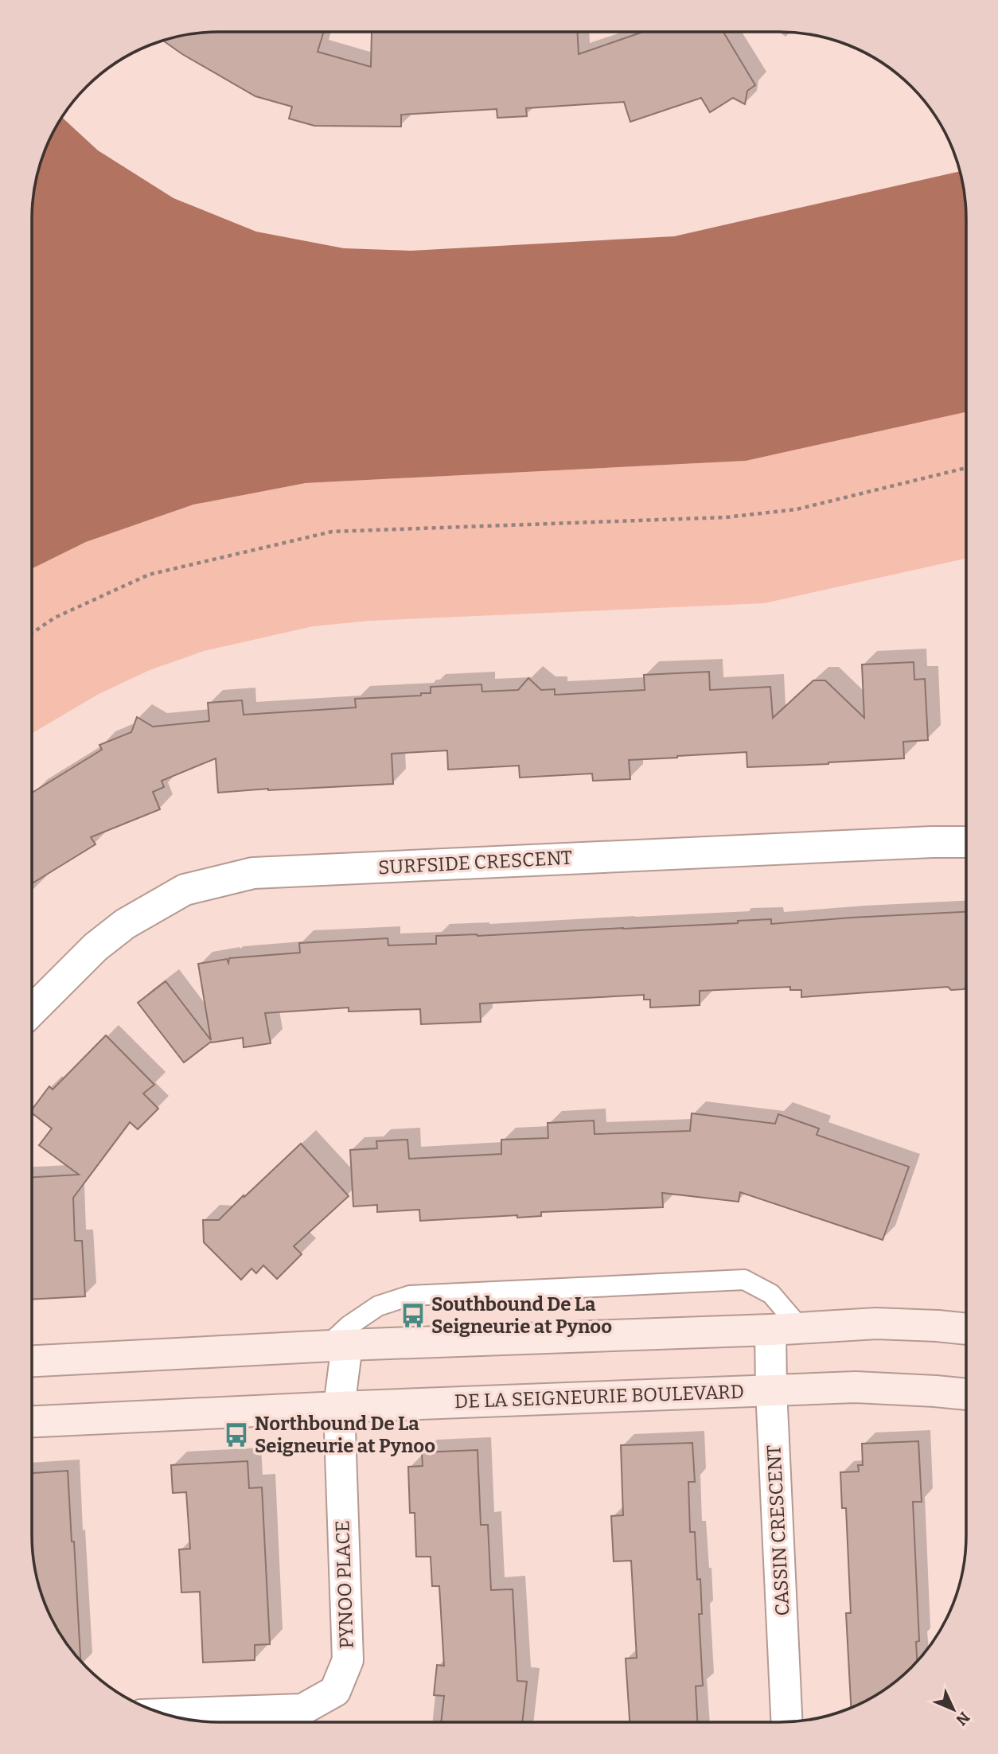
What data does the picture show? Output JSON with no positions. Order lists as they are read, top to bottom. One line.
{"streets":{"street":["SURFSIDE CRESCENT","DE LA SEIGNEURIE BOULEVARD","CASSIN CRESCENT","PYNOO PLACE"]},"crossings":[["DE LA SEIGNEURIE BOULEVARD","CASSIN CRESCENT"],["DE LA SEIGNEURIE BOULEVARD","PYNOO PLACE"]],"places":{"bus stop":["Southbound De La Seigneurie at Pynoo","Northbound De La Seigneurie at Pynoo"]},"north":"bottom right"}
